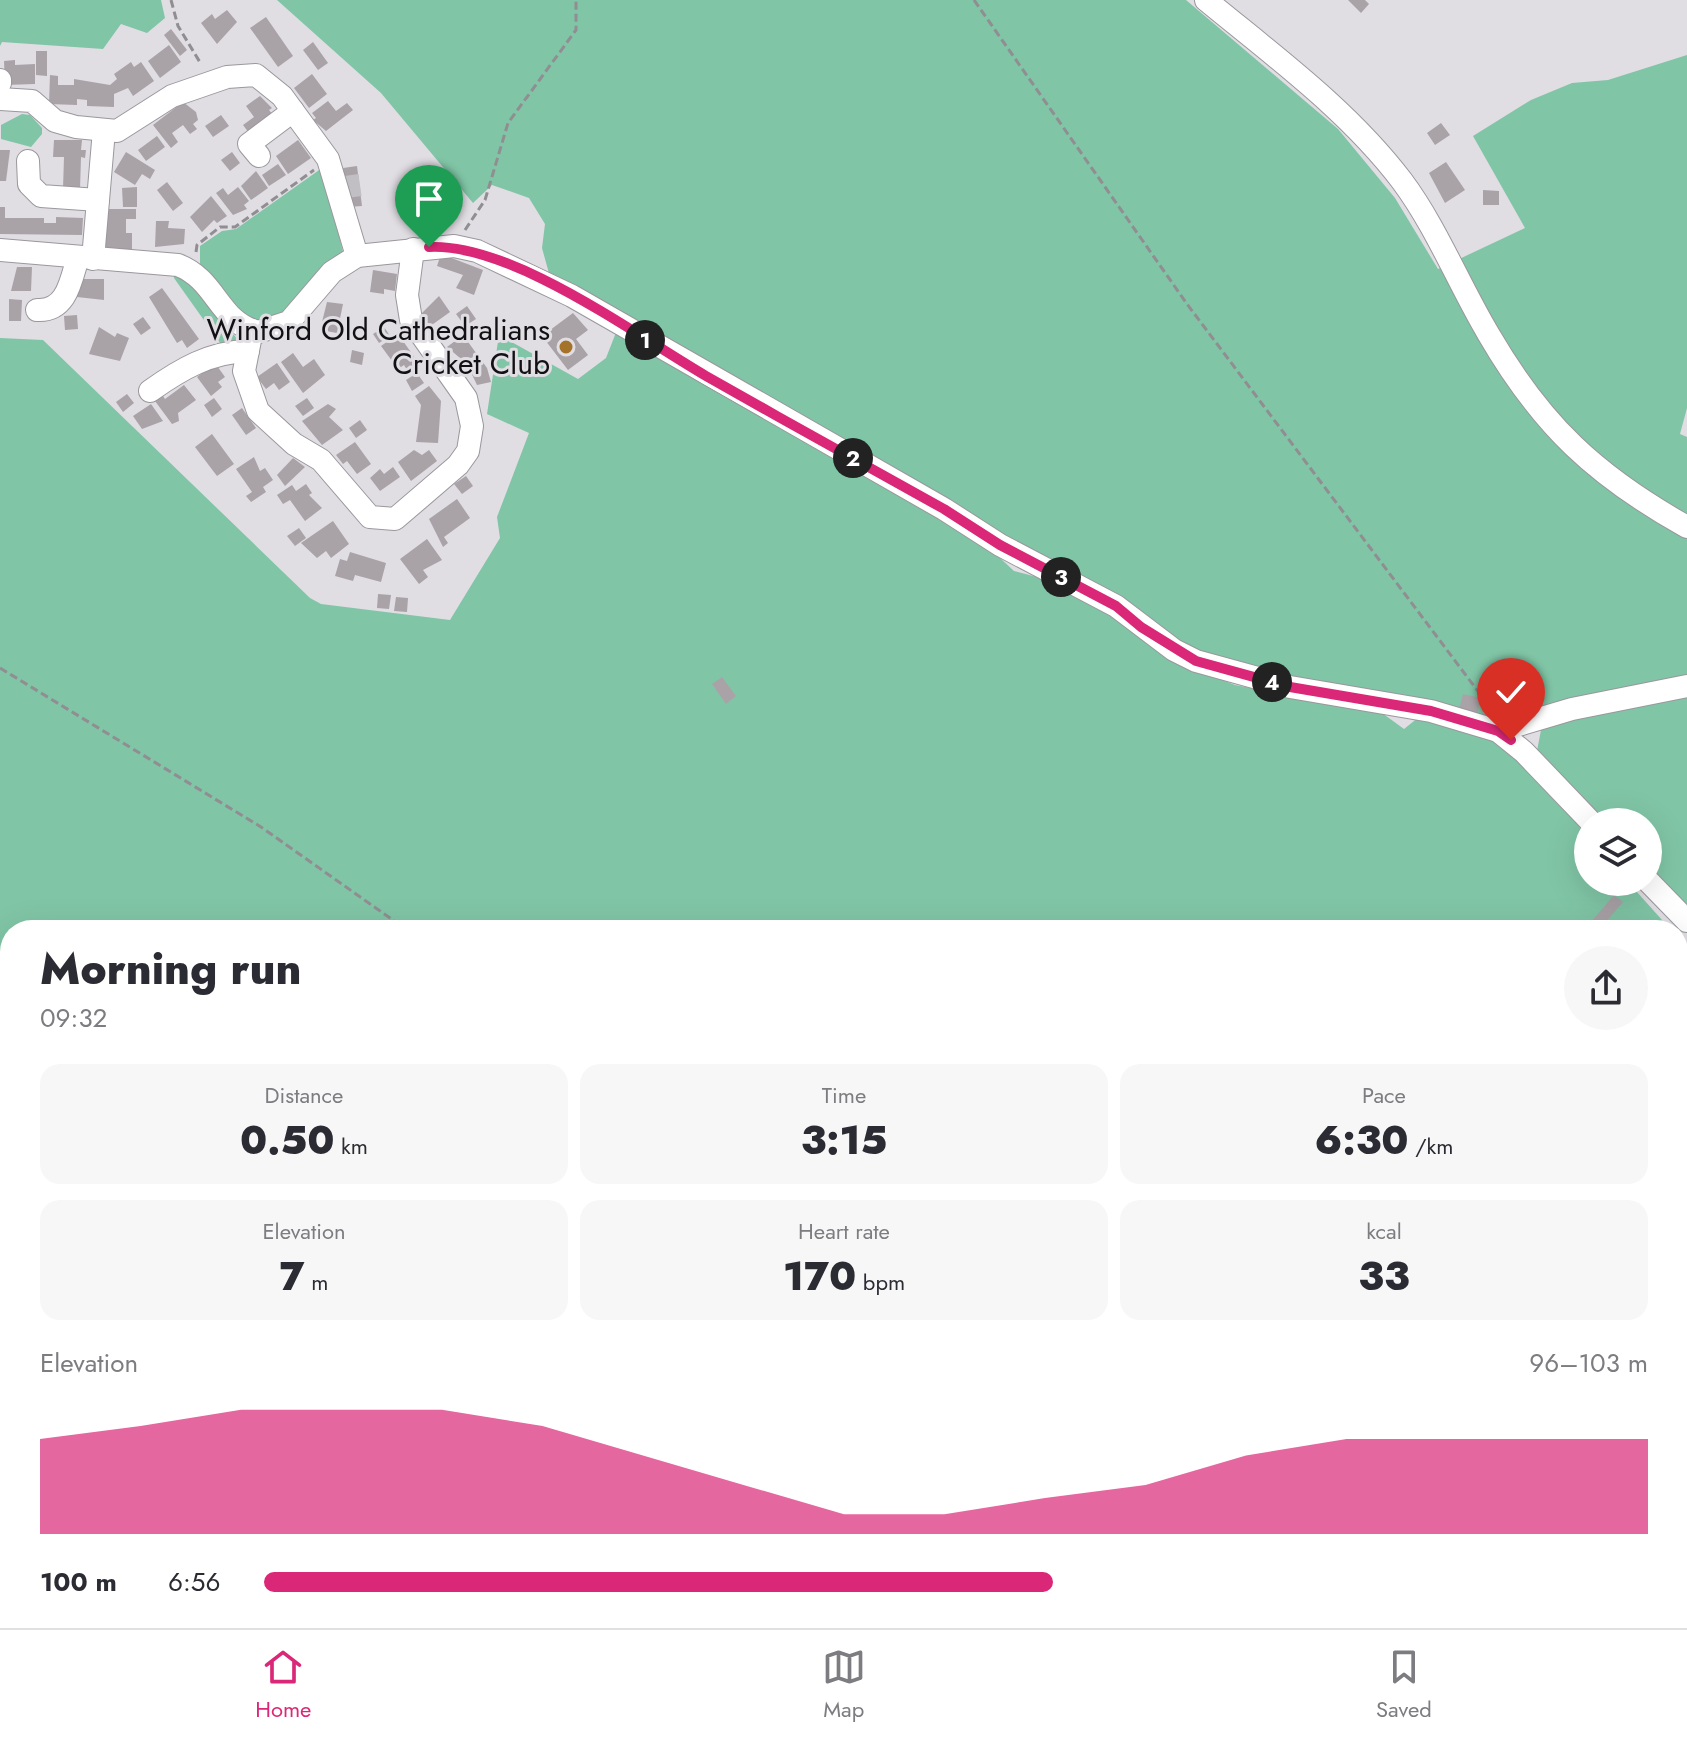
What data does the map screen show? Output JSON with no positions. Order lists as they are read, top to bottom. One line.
{"places":["Winford Old Cathedralians Cricket Club"],"page":{"pins":["1","2","3","4"],"heading":["Morning run","09:32"],"stats":[["Distance","0.50 km"],["Time","3:15"],["Pace","6:30 /km"],["Elevation","7 m"],["Heart rate","170 bpm"],["kcal","33"]],"chart":["Elevation","96–103 m"],"list":[{"name":"100 m","note":"6:56"}],"tabs":["Home","Map","Saved"]}}
